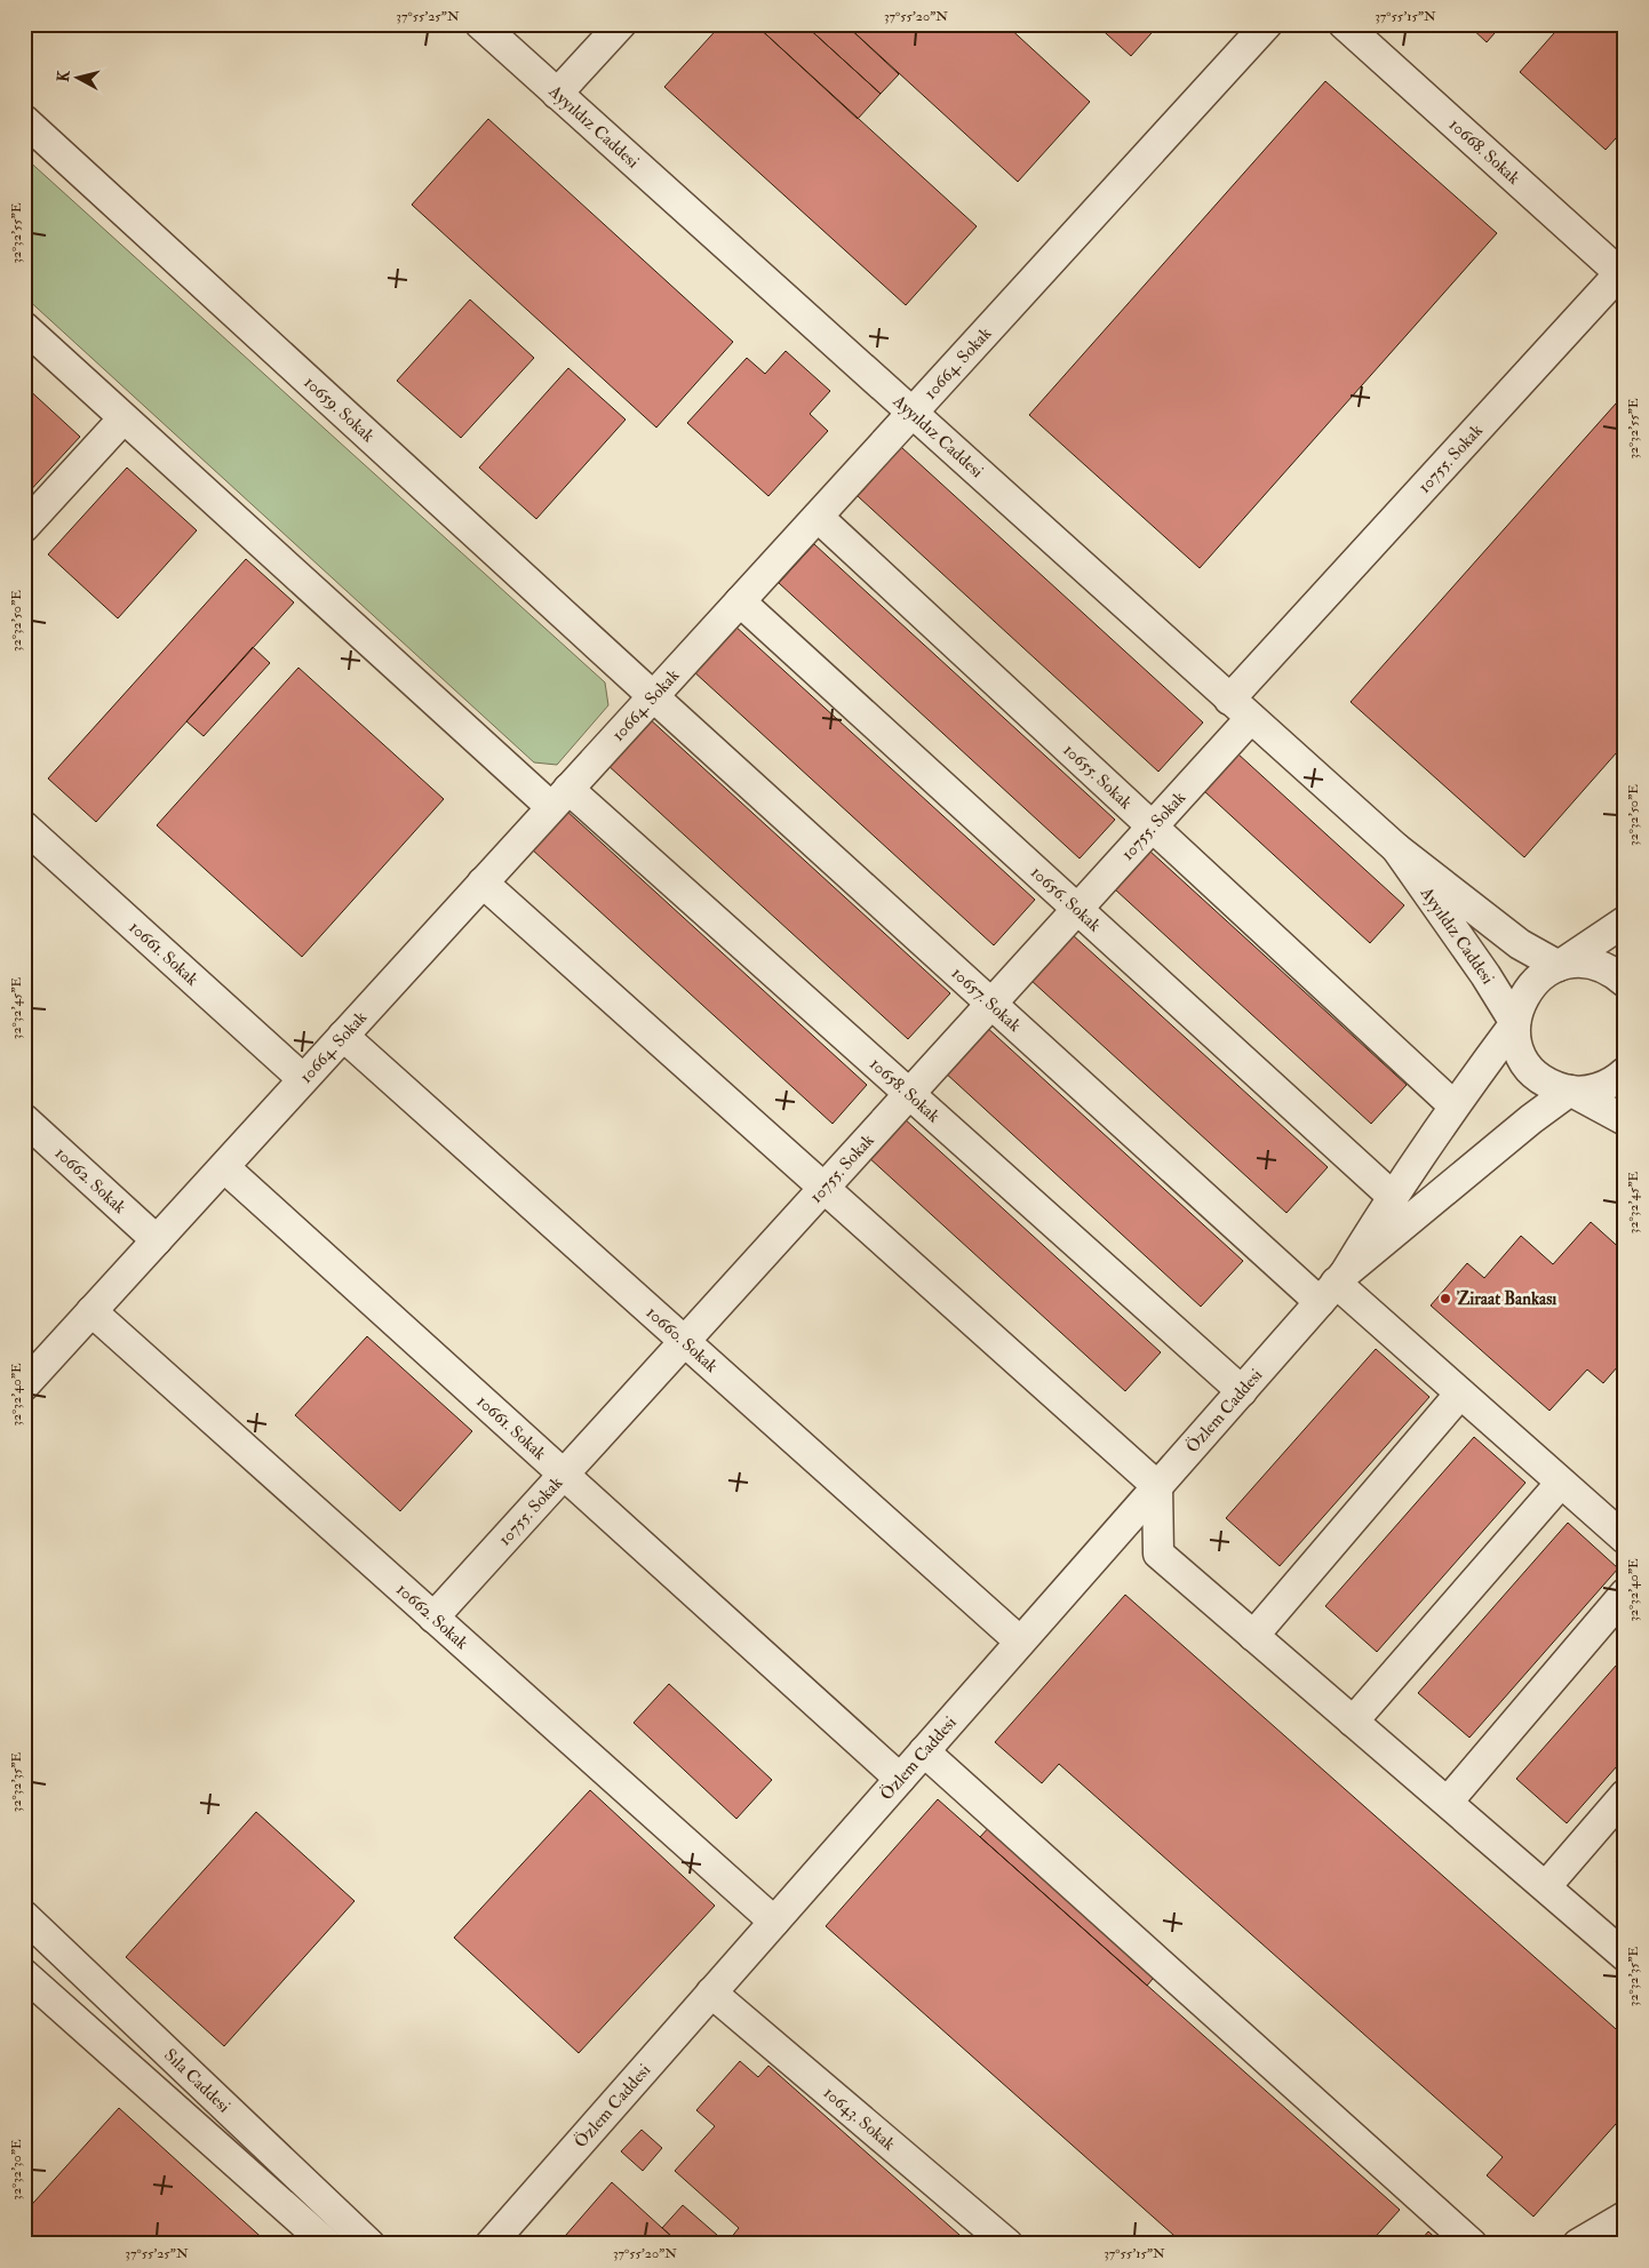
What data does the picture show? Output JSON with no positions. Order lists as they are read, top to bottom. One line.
{"streets":{"street":["Ayyıldız Caddesi","10668. Sokak","10664. Sokak","10659. Sokak","10755. Sokak","10655. Sokak","10656. Sokak","10661. Sokak","10657. Sokak","10658. Sokak","10662. Sokak","10660. Sokak","Özlem Caddesi","Sıla Caddesi","10643. Sokak"]},"crossings":[["Ayyıldız Caddesi","10664. Sokak"],["Ayyıldız Caddesi","10755. Sokak"],["Ayyıldız Caddesi","Özlem Caddesi"],["10668. Sokak","10755. Sokak"],["10664. Sokak","10659. Sokak"],["10664. Sokak","10655. Sokak"],["10664. Sokak","10656. Sokak"],["10664. Sokak","10661. Sokak"],["10664. Sokak","10657. Sokak"],["10664. Sokak","10658. Sokak"],["10664. Sokak","10662. Sokak"],["10664. Sokak","10660. Sokak"],["10659. Sokak","10657. Sokak"],["10755. Sokak","10655. Sokak"],["10755. Sokak","10656. Sokak"],["10755. Sokak","10661. Sokak"],["10755. Sokak","10657. Sokak"],["10755. Sokak","10658. Sokak"],["10755. Sokak","10662. Sokak"],["10755. Sokak","10660. Sokak"],["10655. Sokak","Özlem Caddesi"],["10656. Sokak","Özlem Caddesi"],["10661. Sokak","Özlem Caddesi"],["10657. Sokak","Özlem Caddesi"],["10658. Sokak","Özlem Caddesi"],["10662. Sokak","Özlem Caddesi"],["10660. Sokak","Özlem Caddesi"],["Özlem Caddesi","10643. Sokak"]],"places":["Ziraat Bankası"],"north":"left","coordinates":["37°55'25\"N","37°55'20\"N","37°55'15\"N","32°32'55\"E","32°32'50\"E","32°32'45\"E","32°32'40\"E","32°32'35\"E","32°32'30\"E"]}
